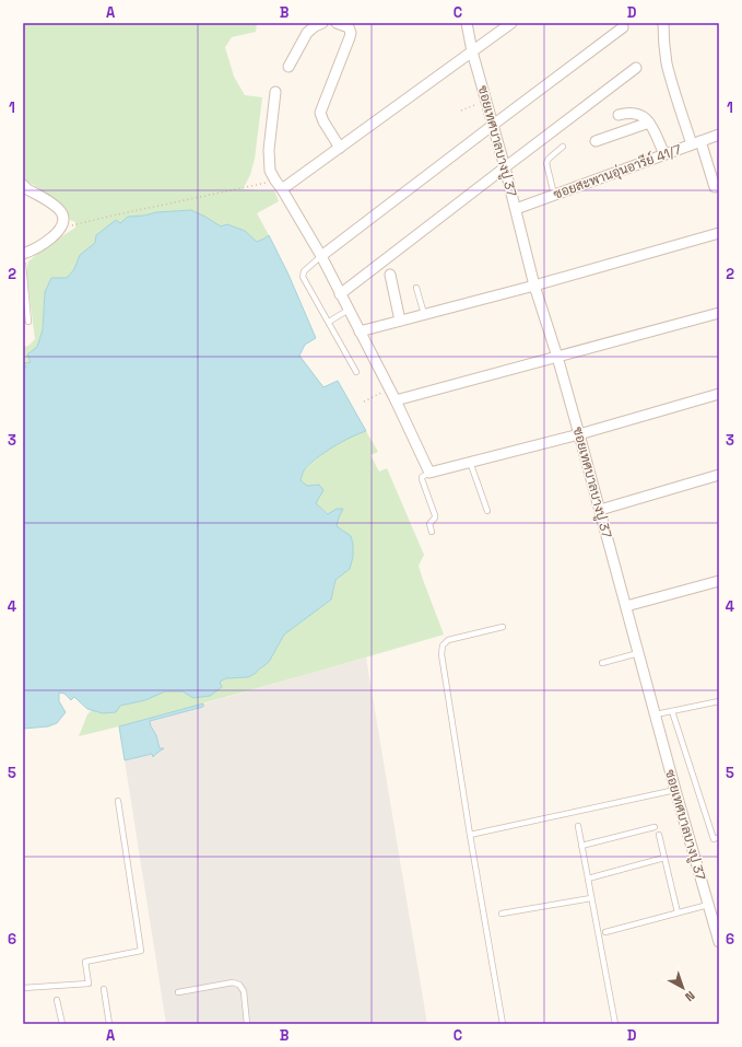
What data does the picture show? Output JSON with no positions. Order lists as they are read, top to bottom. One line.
{"streets":{"street":["ซอยเทศบาลบางปู 37","ซอยสะพานอุ่นอารีย์ 41/7"]},"crossings":[["ซอยเทศบาลบางปู 37","ซอยสะพานอุ่นอารีย์ 41/7"]],"north":"bottom right","grid":{"columns":["A","B","C","D"],"rows":["1","2","3","4","5","6"]}}
